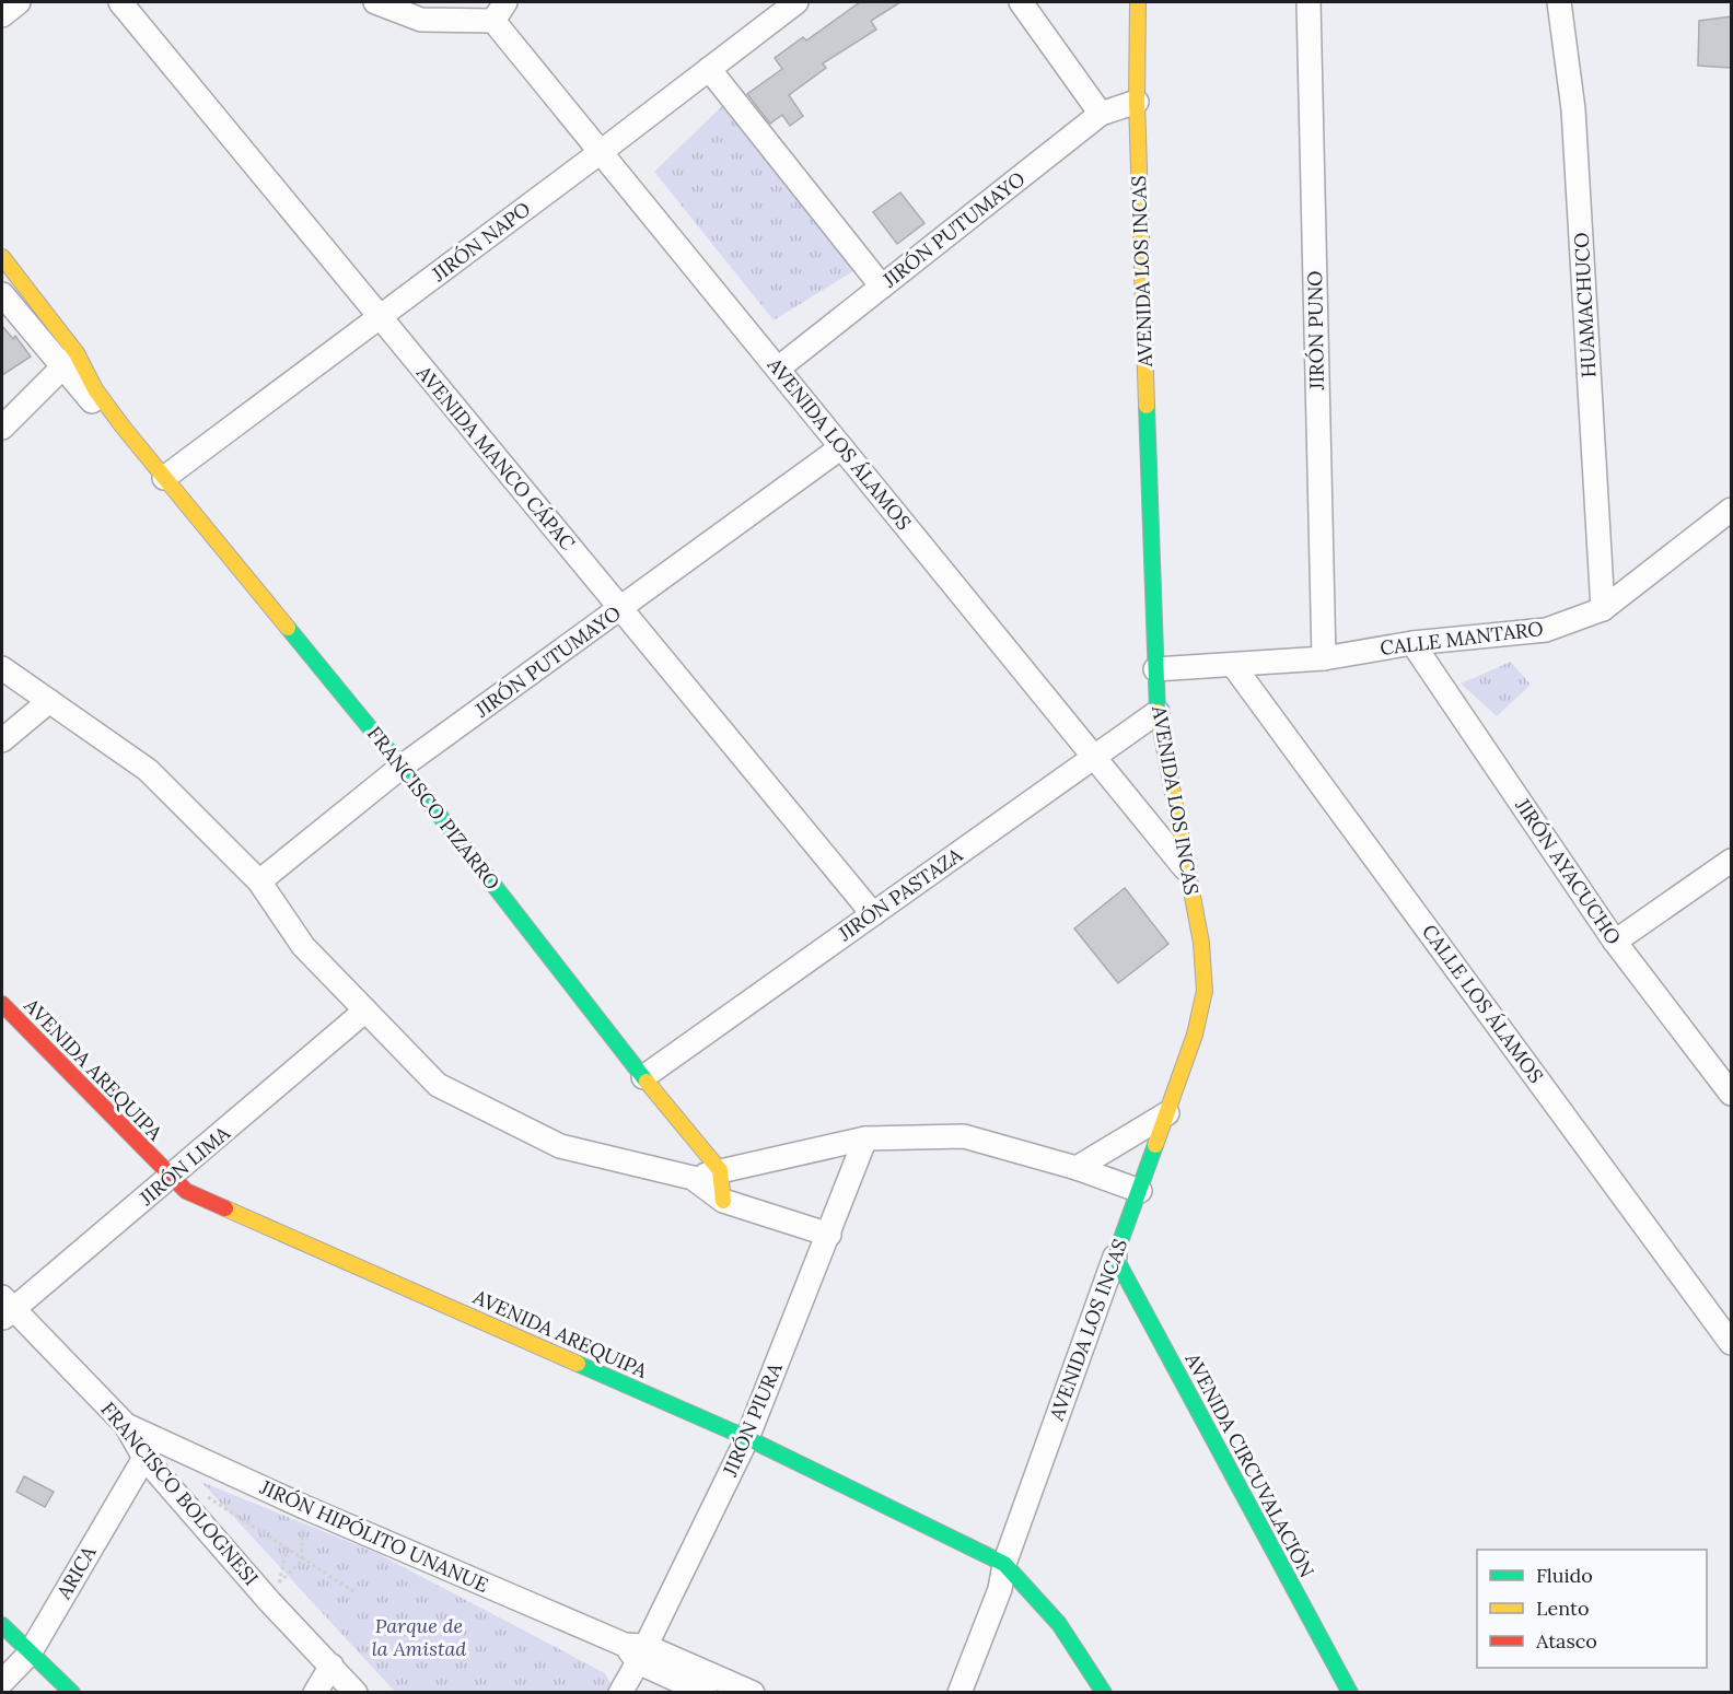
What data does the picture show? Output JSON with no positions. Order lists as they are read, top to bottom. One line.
{"streets":{"street":["JIRÓN PUTUMAYO","JIRÓN NAPO","AVENIDA LOS INCAS","HUAMACHUCO","JIRÓN PUNO","AVENIDA LOS ÁLAMOS","AVENIDA MANCO CÁPAC","CALLE MANTARO","FRANCISCO PIZARRO","JIRÓN AYACUCHO","JIRÓN PASTAZA","CALLE LOS ÁLAMOS","AVENIDA AREQUIPA","JIRÓN LIMA","JIRÓN PIURA","AVENIDA CIRCUVALACIÓN","FRANCISCO BOLOGNESI","JIRÓN HIPÓLITO UNANUE","ARICA"]},"crossings":[["JIRÓN PUTUMAYO","AVENIDA LOS INCAS"],["JIRÓN PUTUMAYO","AVENIDA LOS ÁLAMOS"],["JIRÓN PUTUMAYO","AVENIDA MANCO CÁPAC"],["JIRÓN PUTUMAYO","FRANCISCO PIZARRO"],["JIRÓN NAPO","AVENIDA LOS ÁLAMOS"],["JIRÓN NAPO","AVENIDA MANCO CÁPAC"],["JIRÓN NAPO","FRANCISCO PIZARRO"],["AVENIDA LOS INCAS","AVENIDA LOS ÁLAMOS"],["AVENIDA LOS INCAS","CALLE MANTARO"],["AVENIDA LOS INCAS","JIRÓN PASTAZA"],["AVENIDA LOS INCAS","AVENIDA AREQUIPA"],["AVENIDA LOS INCAS","AVENIDA CIRCUVALACIÓN"],["HUAMACHUCO","CALLE MANTARO"],["JIRÓN PUNO","CALLE MANTARO"],["AVENIDA LOS ÁLAMOS","JIRÓN PASTAZA"],["AVENIDA MANCO CÁPAC","JIRÓN PASTAZA"],["CALLE MANTARO","JIRÓN AYACUCHO"],["CALLE MANTARO","CALLE LOS ÁLAMOS"],["FRANCISCO PIZARRO","JIRÓN PASTAZA"],["AVENIDA AREQUIPA","JIRÓN LIMA"],["AVENIDA AREQUIPA","JIRÓN PIURA"],["JIRÓN LIMA","FRANCISCO BOLOGNESI"],["JIRÓN PIURA","JIRÓN HIPÓLITO UNANUE"],["FRANCISCO BOLOGNESI","JIRÓN HIPÓLITO UNANUE"],["FRANCISCO BOLOGNESI","ARICA"],["JIRÓN HIPÓLITO UNANUE","ARICA"]],"parks":["Parque de la Amistad"],"legend":["Fluido","Lento","Atasco"]}
